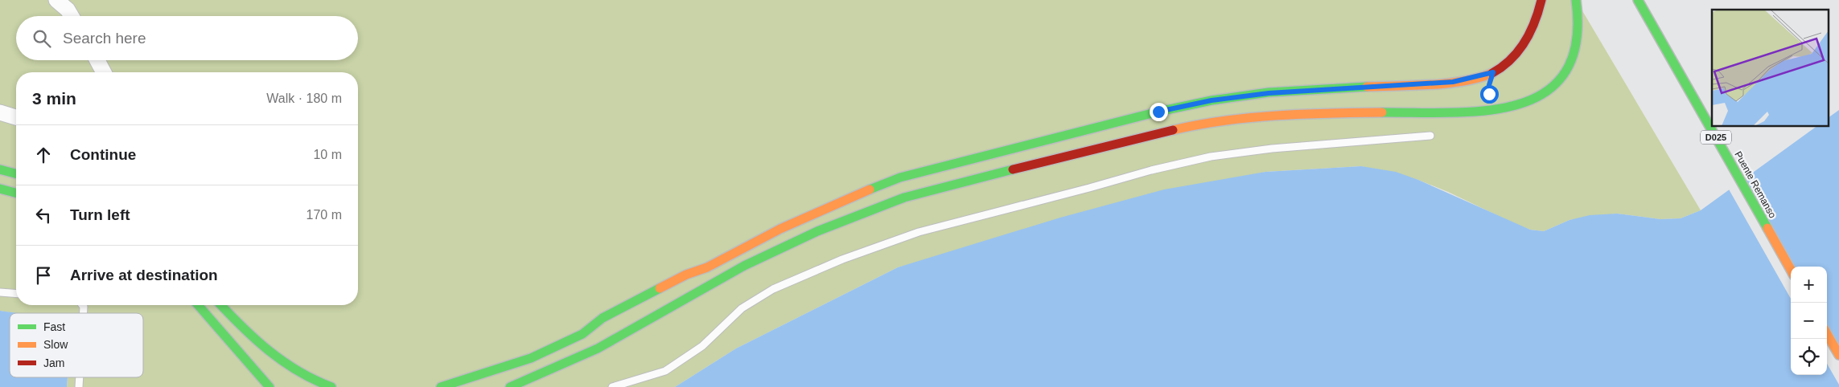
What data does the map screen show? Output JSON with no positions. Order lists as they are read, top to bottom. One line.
{"streets":{"main road":["D025","Puente Remanso"]},"legend":["Fast","Slow","Jam"],"page":{"search":"Search here","heading":["3 min","Walk · 180 m"],"list":[["Continue","10 m"],["Turn left","170 m"],"Arrive at destination"],"map_buttons":["+","−"]}}
